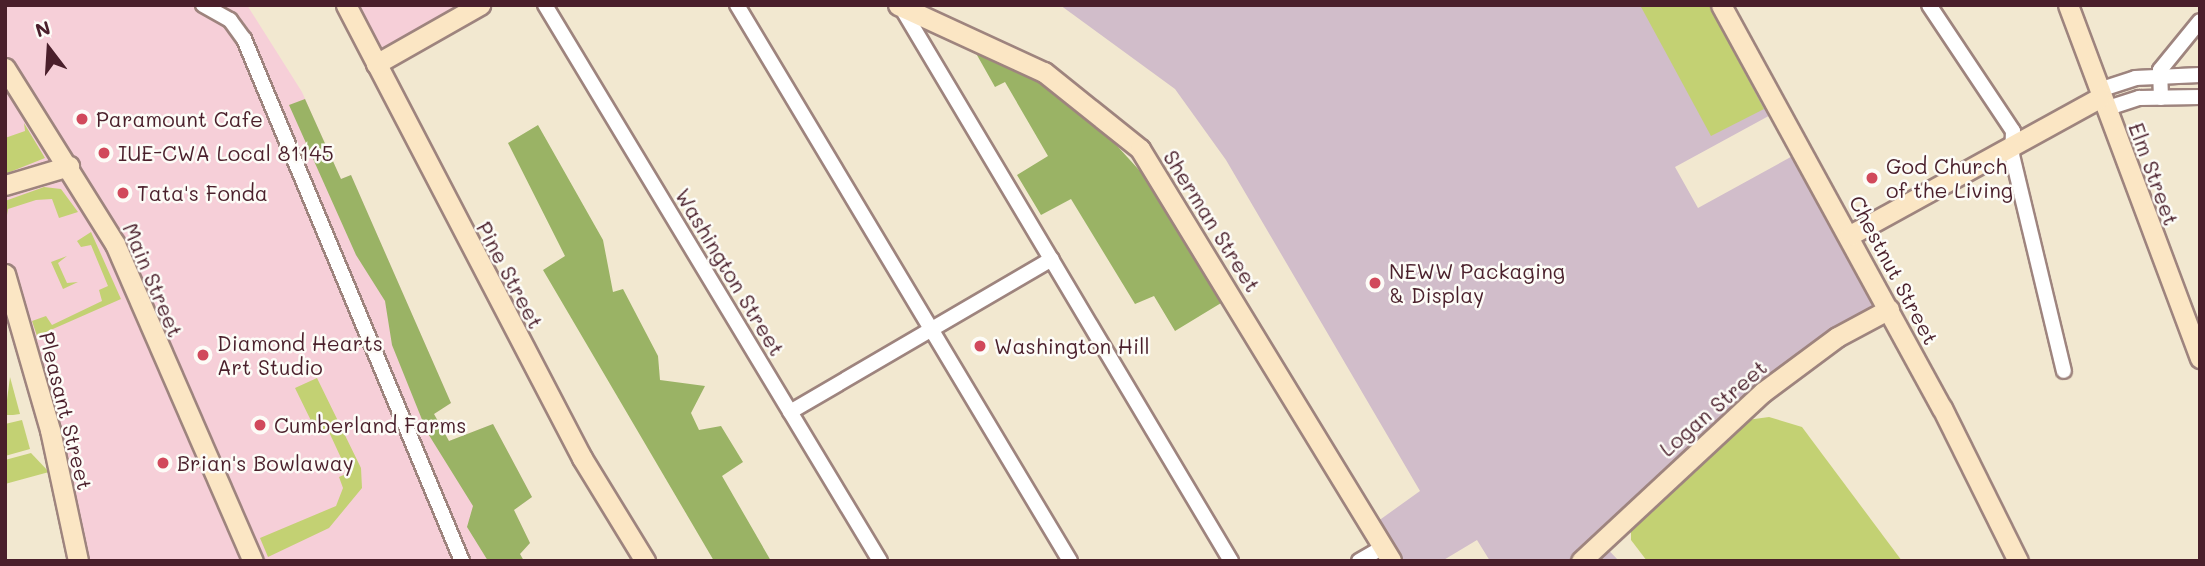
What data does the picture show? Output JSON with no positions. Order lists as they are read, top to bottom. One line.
{"streets":{"street":["Elm Street","Sherman Street","Chestnut Street","Washington Street","Pine Street","Main Street","Logan Street","Pleasant Street"]},"crossings":[["Chestnut Street","Logan Street"]],"places":["Paramount Cafe","IUE-CWA Local 81145","God Church of the Living","Tata's Fonda","NEWW Packaging & Display","Washington Hill","Diamond Hearts Art Studio","Cumberland Farms","Brian's Bowlaway"],"north":"top"}
